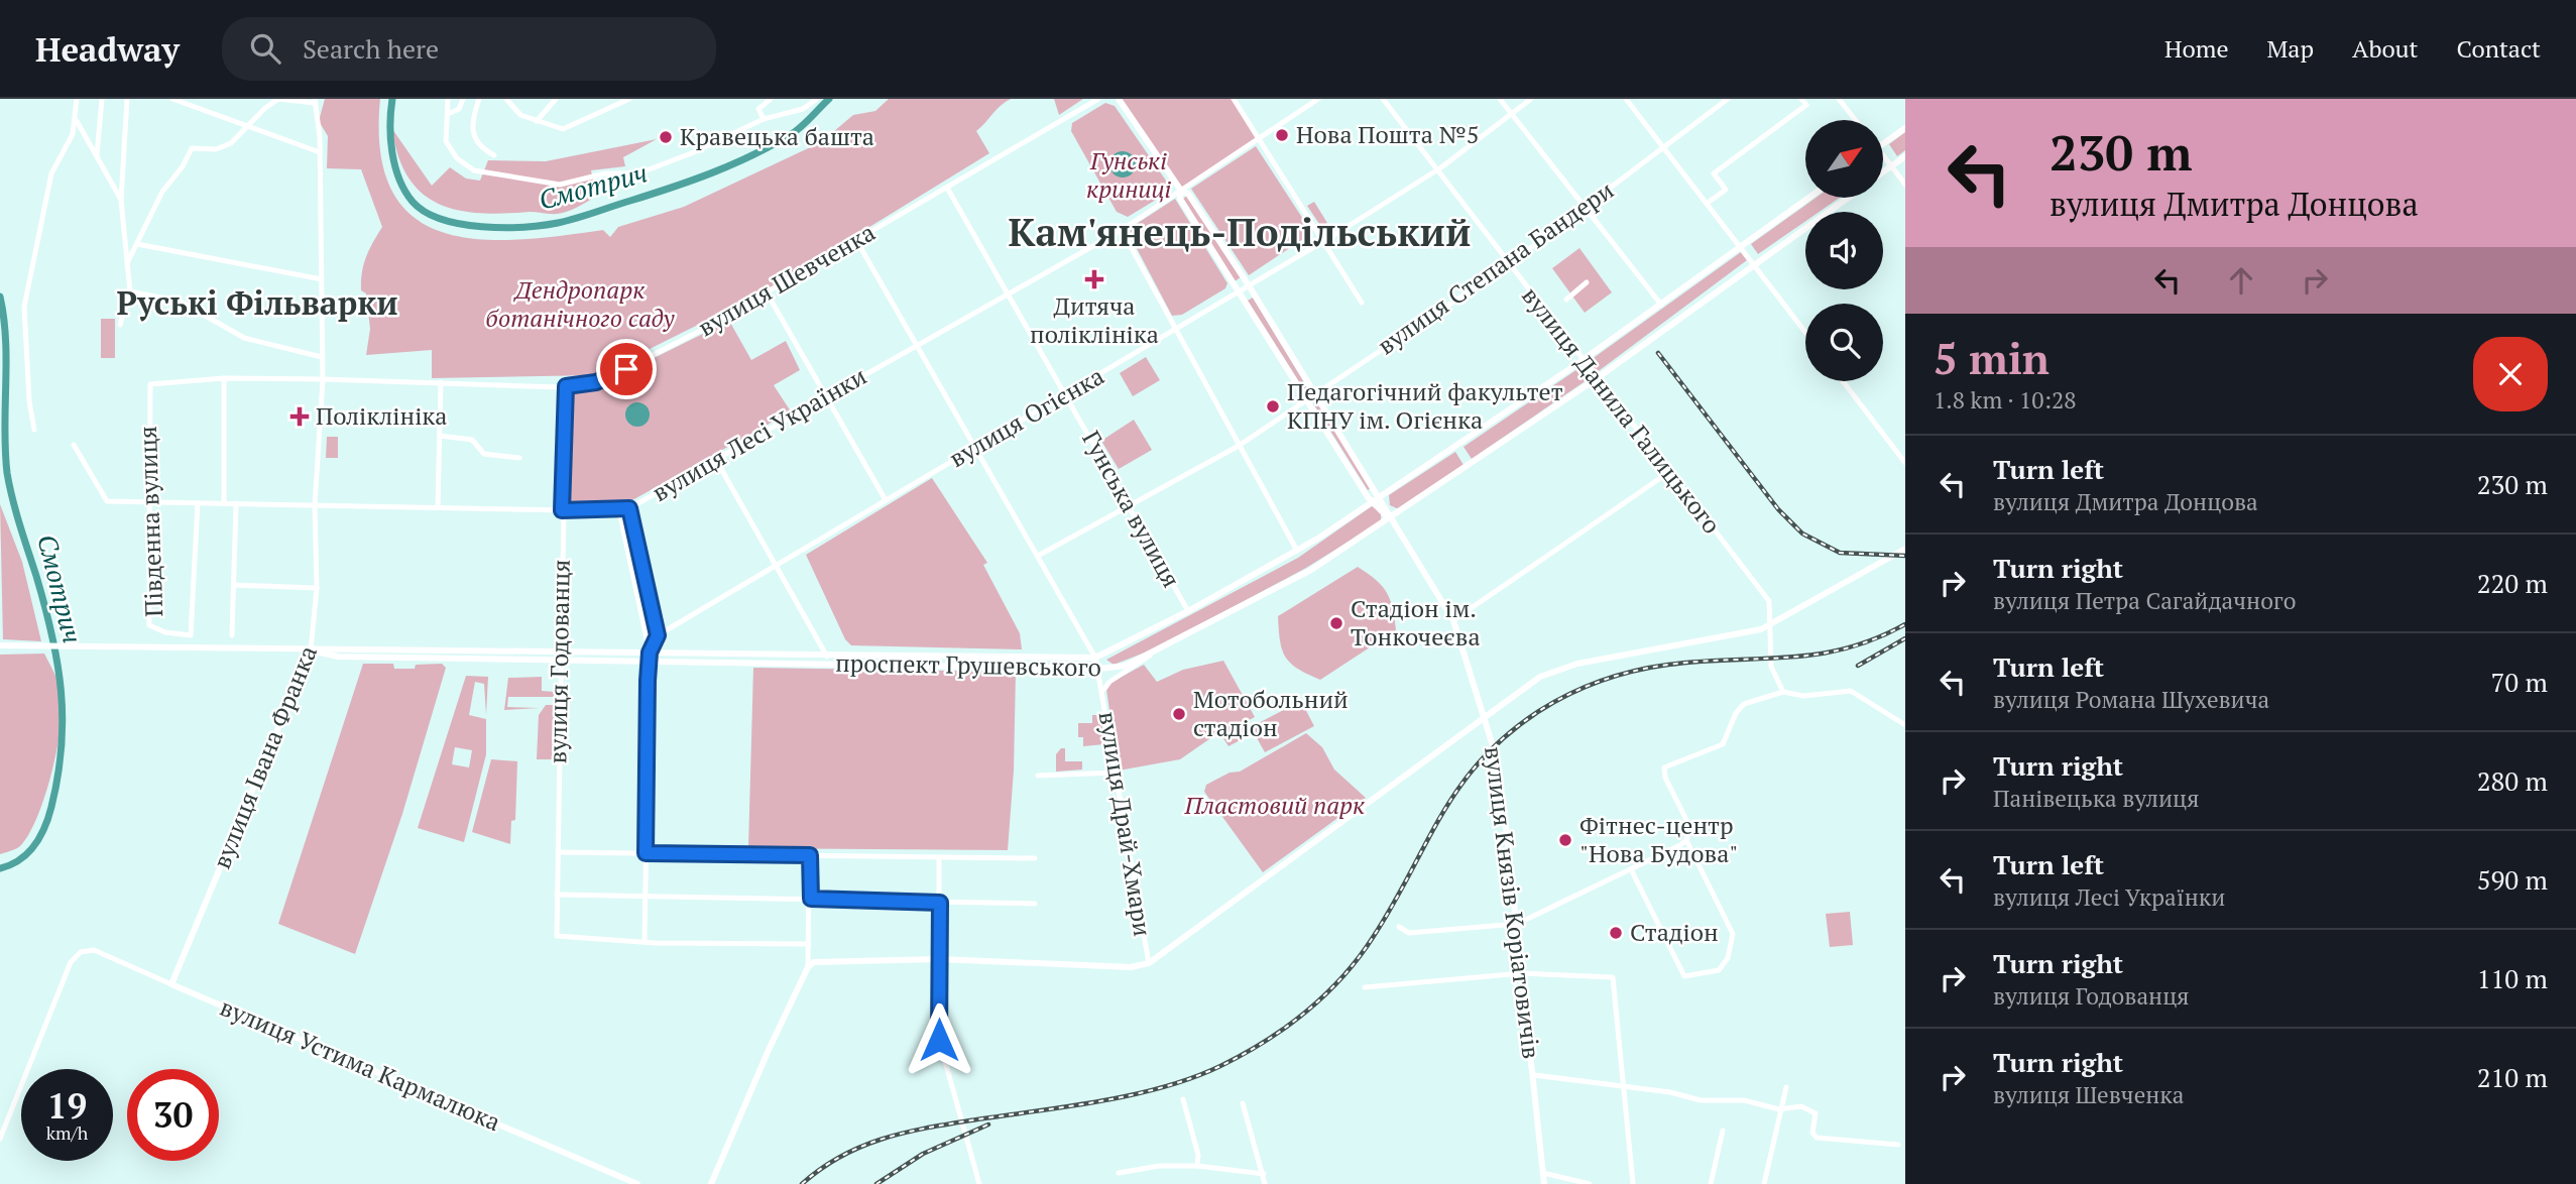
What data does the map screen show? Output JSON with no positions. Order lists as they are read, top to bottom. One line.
{"streets":{"main road":["проспект Грушевського","вулиця Івана Франка","вулиця Князів Коріатовичів","вулиця Устима Кармалюка"],"street":["вулиця Степана Бандери","вулиця Шевченка","вулиця Данила Галицького","вулиця Огієнка","вулиця Лесі Українки","Гунська вулиця","Південна вулиця","вулиця Годованця","вулиця Драй-Хмари"]},"crossings":[["вулиця Степана Бандери","вулиця Данила Галицького"],["вулиця Степана Бандери","Гунська вулиця"],["вулиця Степана Бандери","вулиця Драй-Хмари"],["вулиця Степана Бандери","вулиця Князів Коріатовичів"],["вулиця Шевченка","Гунська вулиця"],["вулиця Шевченка","Південна вулиця"],["вулиця Шевченка","вулиця Годованця"],["вулиця Шевченка","вулиця Івана Франка"],["вулиця Шевченка","вулиця Драй-Хмари"],["вулиця Данила Галицького","вулиця Огієнка"],["вулиця Данила Галицького","проспект Грушевського"],["вулиця Огієнка","Гунська вулиця"],["вулиця Огієнка","вулиця Драй-Хмари"],["вулиця Огієнка","вулиця Князів Коріатовичів"],["вулиця Лесі Українки","Гунська вулиця"],["вулиця Лесі Українки","Південна вулиця"],["вулиця Лесі Українки","вулиця Годованця"],["вулиця Лесі Українки","вулиця Івана Франка"],["вулиця Лесі Українки","вулиця Драй-Хмари"],["вулиця Лесі Українки","вулиця Князів Коріатовичів"],["Гунська вулиця","проспект Грушевського"],["вулиця Годованця","проспект Грушевського"],["проспект Грушевського","вулиця Івана Франка"],["проспект Грушевського","вулиця Драй-Хмари"],["проспект Грушевського","вулиця Князів Коріатовичів"],["вулиця Івана Франка","вулиця Устима Кармалюка"]],"districts":["Кам'янець-Подільський","Руські Фільварки"],"water":["Смотрич"],"parks":["Гунські криниці","Дендропарк ботанічного саду","Пластовий парк"],"places":{"other":["Нова Пошта №5","Кравецька башта","Педагогічний факультет КПНУ ім. Огієнка","Стадіон ім. Тонкочеєва","Мотобольний стадіон","Фітнес-центр \"Нова Будова\"","Стадіон"],"health":["Дитяча поліклініка","Поліклініка"]},"north":"top right","page":{"header":"Headway","search":"Search here","nav":["Home","Map","About","Contact"],"turn":["230 m","вулиця Дмитра Донцова"],"heading":["5 min","1.8 km · 10:28"],"list":[{"name":"Turn left","note":"вулиця Дмитра Донцова","value":"230 m"},{"name":"Turn right","note":"вулиця Петра Сагайдачного","value":"220 m"},{"name":"Turn left","note":"вулиця Романа Шухевича","value":"70 m"},{"name":"Turn right","note":"Панівецька вулиця","value":"280 m"},{"name":"Turn left","note":"вулиця Лесі Українки","value":"590 m"},{"name":"Turn right","note":"вулиця Годованця","value":"110 m"},{"name":"Turn right","note":"вулиця Шевченка","value":"210 m"}],"speed":"19 km/h","limit":"30"}}
